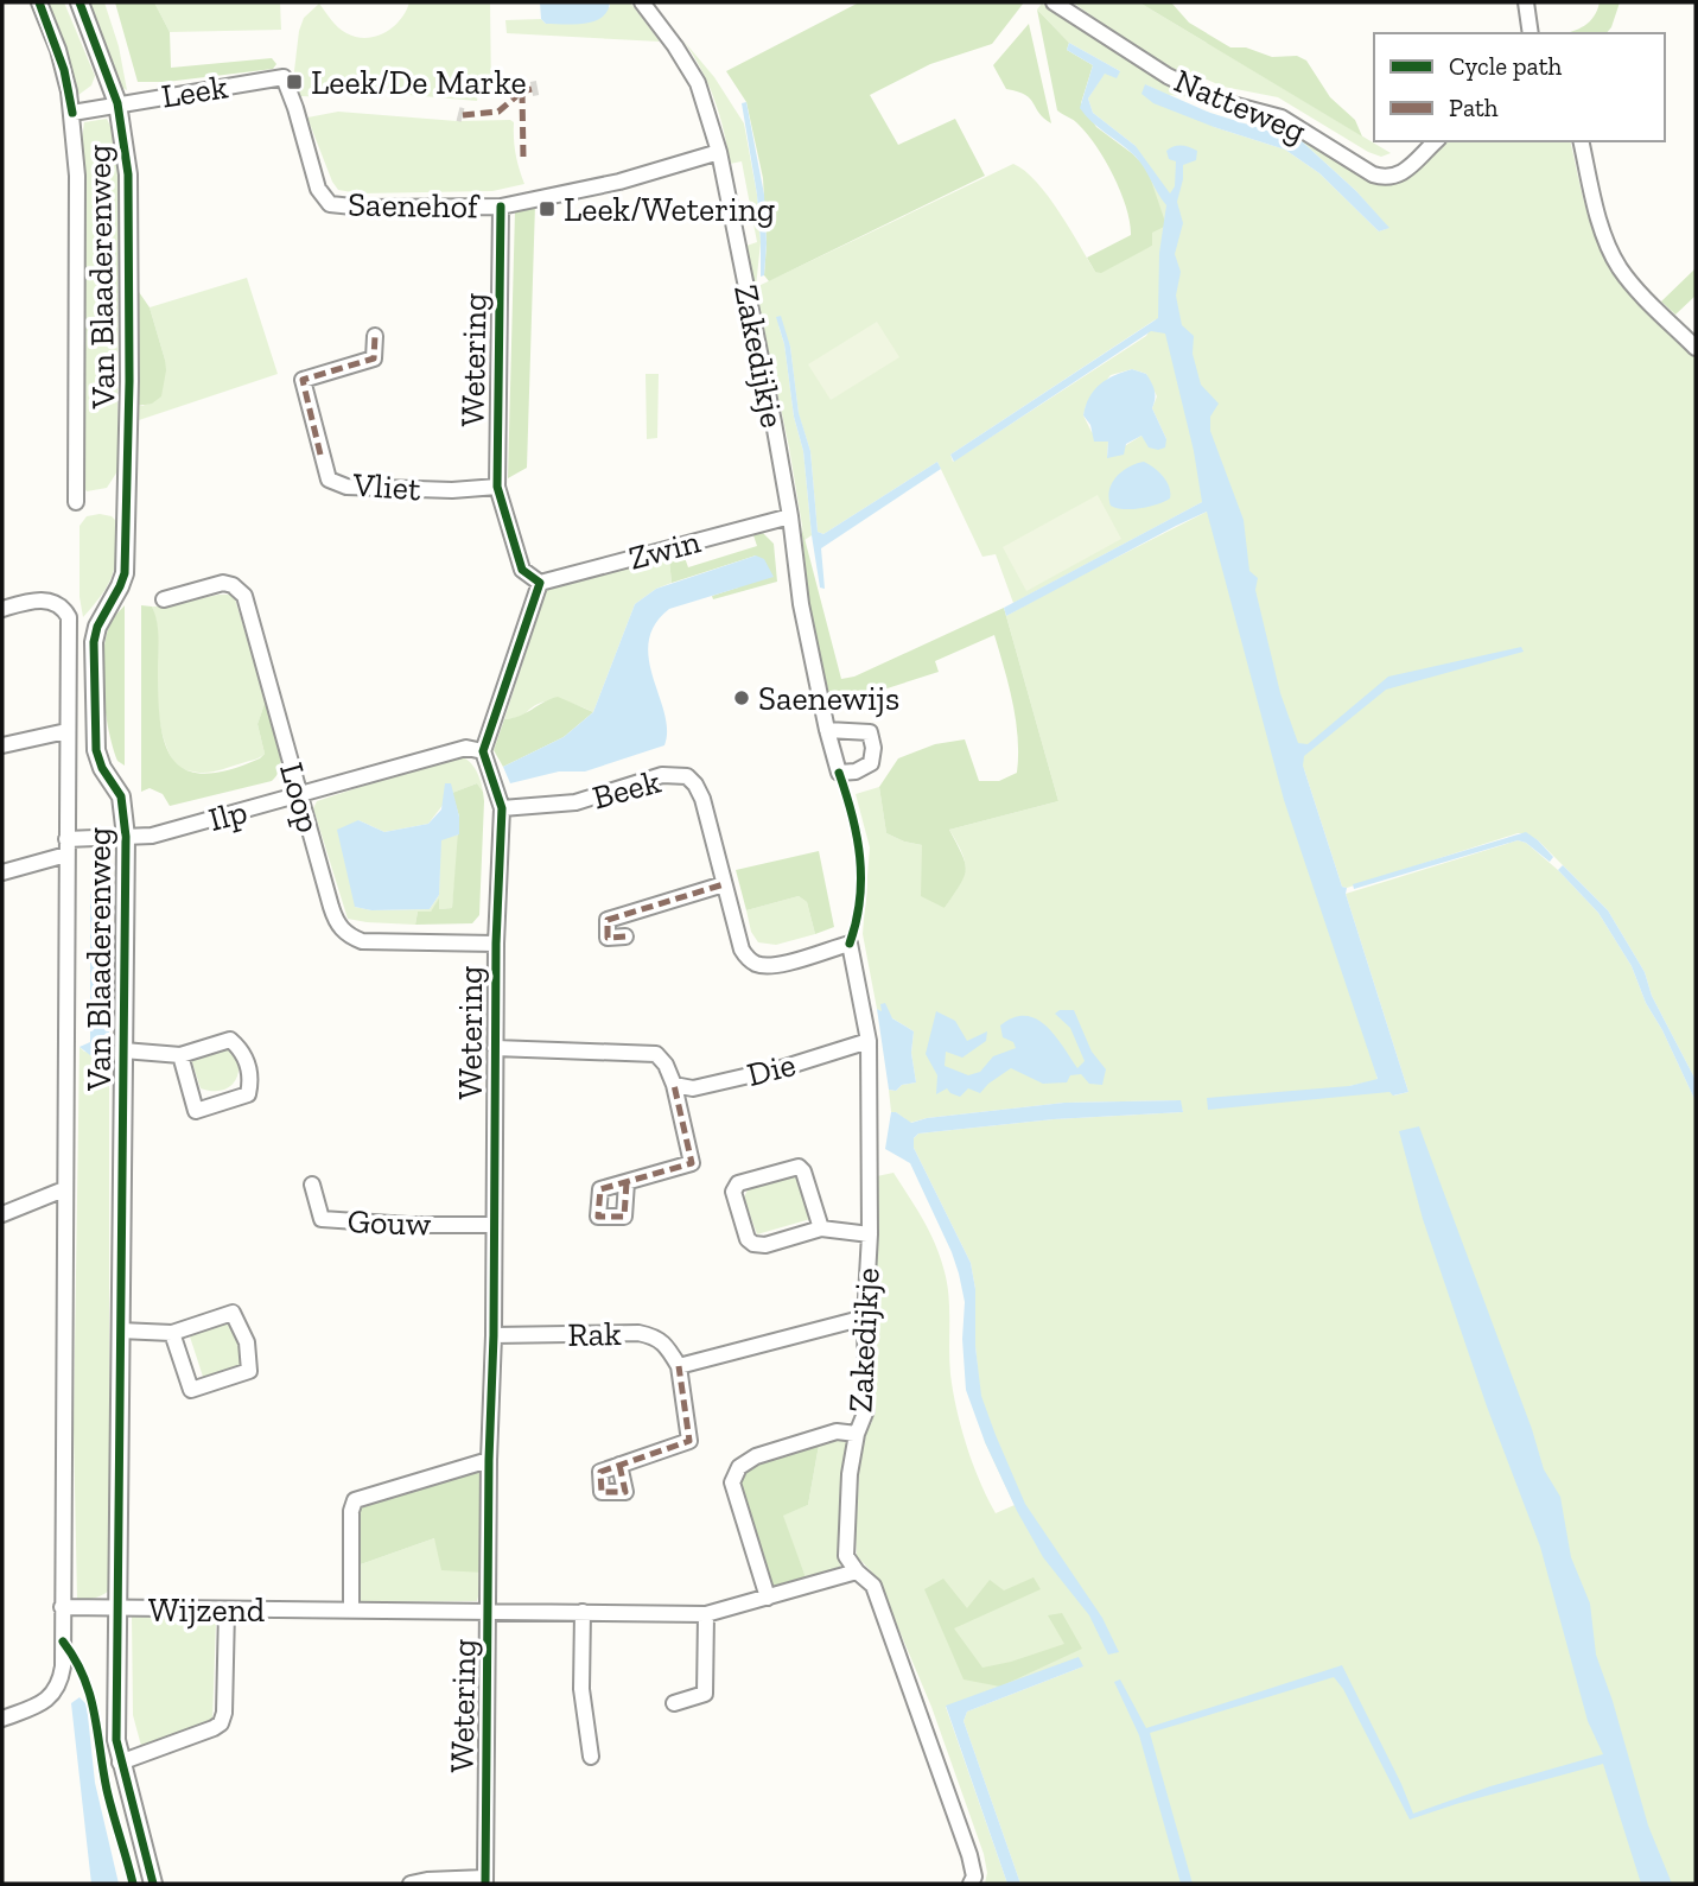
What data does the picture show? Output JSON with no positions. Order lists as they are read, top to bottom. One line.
{"streets":{"street":["Leek","Natteweg","Saenehof","Van Blaaderenweg","Zakedijkje","Wetering","Vliet","Zwin","Beek","Loop","Ilp","Die","Gouw","Rak","Wijzend"]},"crossings":[["Leek","Saenehof"],["Leek","Van Blaaderenweg"],["Saenehof","Wetering"],["Van Blaaderenweg","Ilp"],["Van Blaaderenweg","Wijzend"],["Zakedijkje","Zwin"],["Zakedijkje","Beek"],["Zakedijkje","Die"],["Zakedijkje","Wijzend"],["Wetering","Vliet"],["Wetering","Zwin"],["Wetering","Beek"],["Wetering","Loop"],["Wetering","Ilp"],["Wetering","Gouw"],["Wetering","Rak"],["Wetering","Wijzend"],["Loop","Ilp"]],"places":{"transit":["Leek/De Marke","Leek/Wetering"],"other":["Saenewijs"]},"legend":["Cycle path","Path"]}
